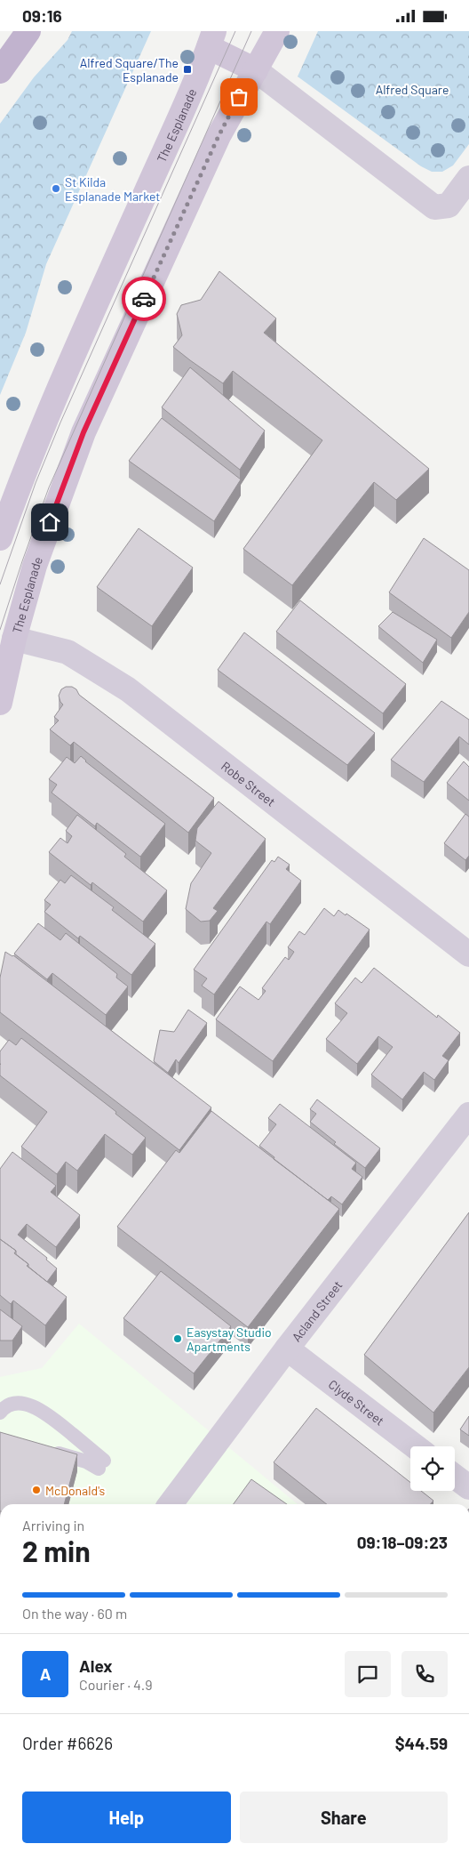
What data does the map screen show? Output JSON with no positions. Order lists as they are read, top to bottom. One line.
{"streets":{"street":["The Esplanade","Robe Street","Acland Street","Clyde Street"]},"crossings":[["The Esplanade","Robe Street"],["Acland Street","Clyde Street"]],"parks":["Alfred Square"],"places":{"transit":["Alfred Square/The Esplanade"],"other":["St Kilda Esplanade Market","Easystay Studio Apartments","McDonald's"]},"page":{"status":"09:16","heading":["2 min","Arriving in","09:18–09:23"],"panel":["Alex","Courier · 4.9","Order #6626","$44.59"],"bar":"On the way · 60 m","round":"A","buttons":["Help","Share"]}}
